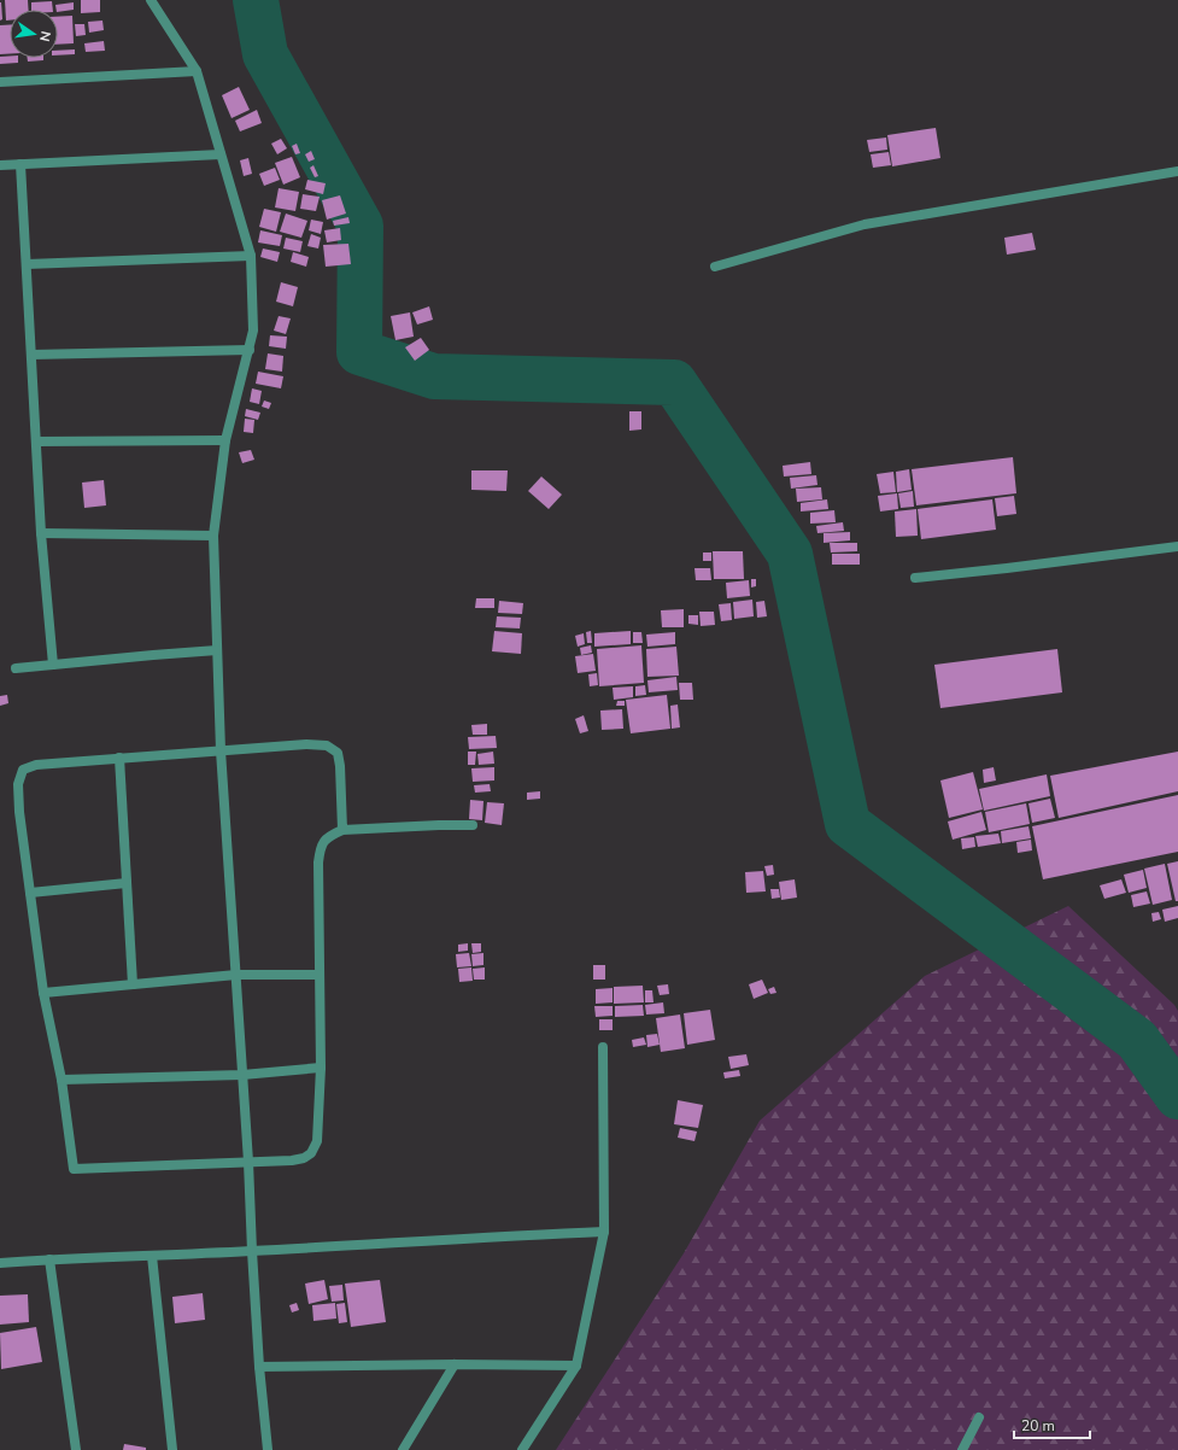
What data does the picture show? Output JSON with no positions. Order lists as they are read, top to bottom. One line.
{"scale_bar":"20 m","north":"right"}
